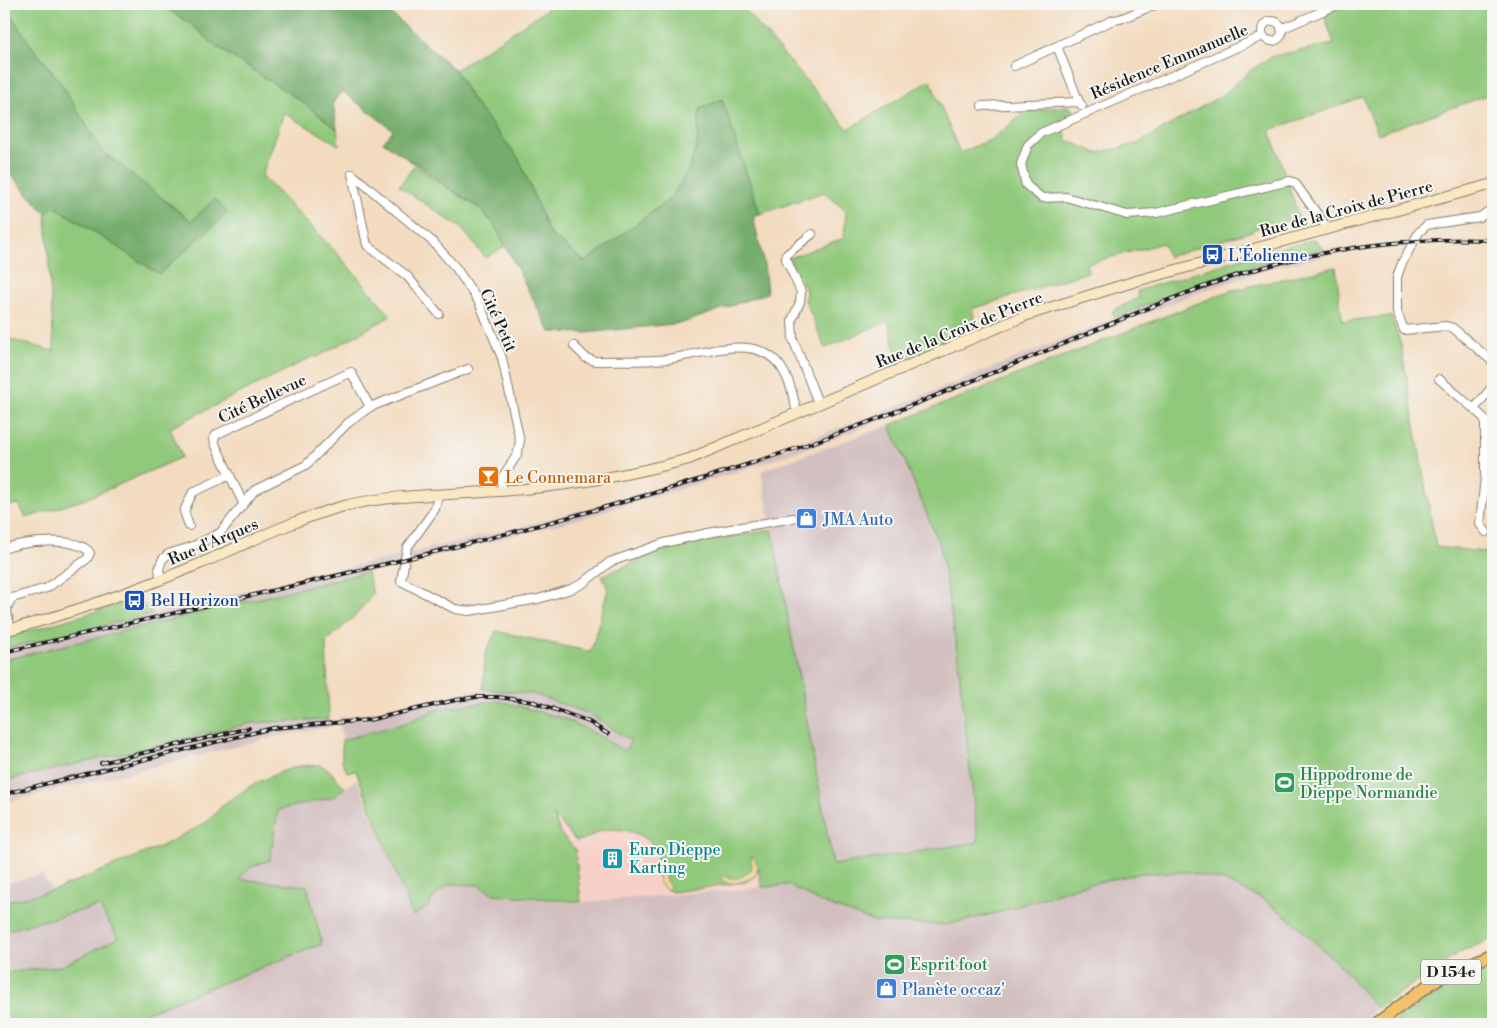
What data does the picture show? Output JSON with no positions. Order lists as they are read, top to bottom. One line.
{"streets":{"main road":["Rue de la Croix de Pierre","Rue d'Arques","D 154e"],"street":["Résidence Emmanuelle","Cité Petit","Cité Bellevue"]},"crossings":[["Résidence Emmanuelle","Rue de la Croix de Pierre"],["Rue de la Croix de Pierre","Cité Petit"],["Rue de la Croix de Pierre","Rue d'Arques"]],"places":{"bus stop":["L'Éolienne","Bel Horizon"],"bar":["Le Connemara"],"shop":["JMA Auto","Planète occaz'"],"sports":["Hippodrome de Dieppe Normandie","Esprit foot"],"building":["Euro Dieppe Karting"]}}
